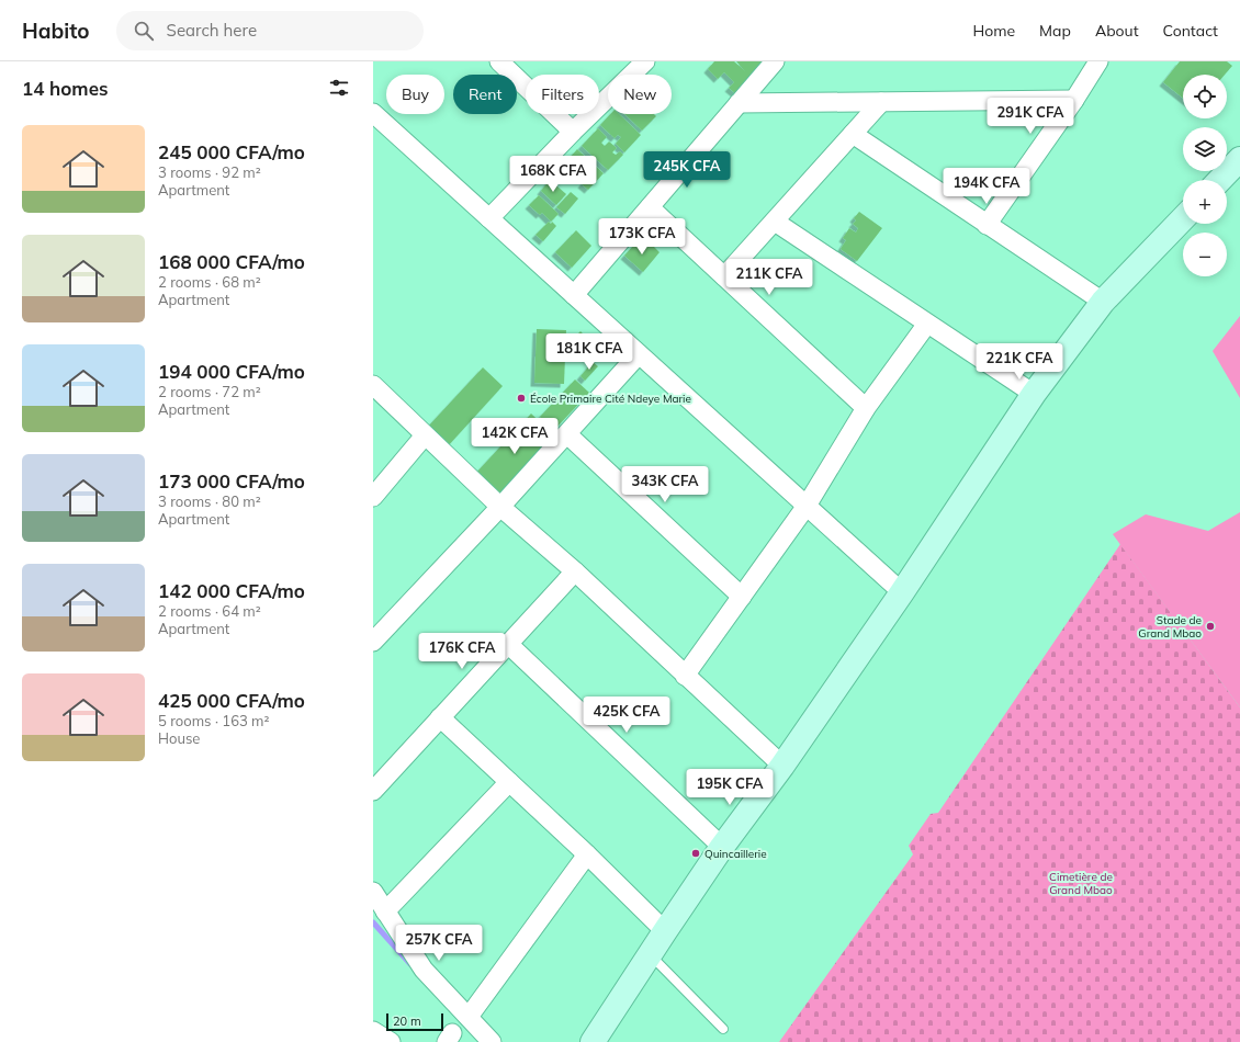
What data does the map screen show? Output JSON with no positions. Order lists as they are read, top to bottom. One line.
{"parks":["Cimetière de Grand Mbao"],"places":["École Primaire Cité Ndeye Marie","Stade de Grand Mbao","Quincaillerie"],"scale_bar":"20 m","page":{"header":"Habito","search":"Search here","nav":["Home","Map","About","Contact"],"heading":"14 homes","map_buttons":["+","−"],"chip":["Buy","Rent","Filters","New"],"price":["291K CFA","245K CFA","168K CFA","194K CFA","173K CFA","211K CFA","181K CFA","221K CFA","142K CFA","343K CFA","176K CFA","425K CFA","195K CFA","257K CFA"],"list":[{"name":"245 000 CFA/mo","note":"3 rooms · 92 m² · Apartment"},{"name":"168 000 CFA/mo","note":"2 rooms · 68 m² · Apartment"},{"name":"194 000 CFA/mo","note":"2 rooms · 72 m² · Apartment"},{"name":"173 000 CFA/mo","note":"3 rooms · 80 m² · Apartment"},{"name":"142 000 CFA/mo","note":"2 rooms · 64 m² · Apartment"},{"name":"425 000 CFA/mo","note":"5 rooms · 163 m² · House"}],"scale":"20 m"}}
